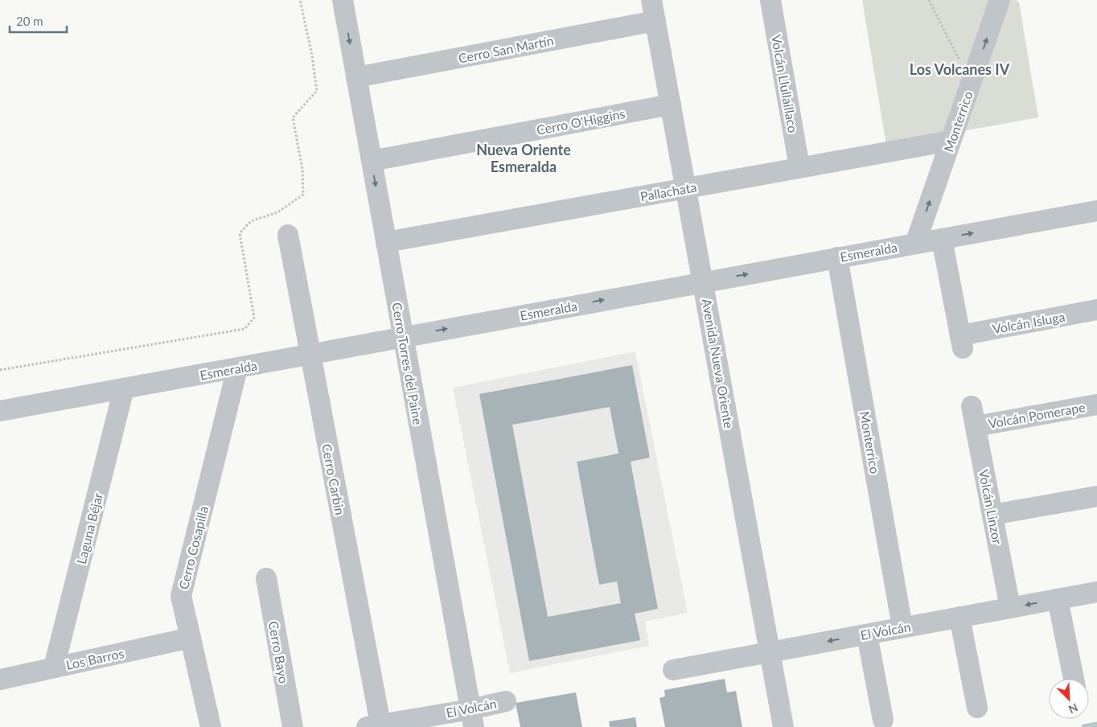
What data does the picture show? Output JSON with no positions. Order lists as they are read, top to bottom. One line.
{"streets":{"street":["Cerro San Martín","Volcán Llullaillaco","Cerro O'Higgins","Monterrico","Pallachata","Esmeralda","Volcán Isluga","Cerro Torres del Paine","Avenida Nueva Oriente","Volcán Pomerape","Cerro Carbin","Volcán Linzor","Laguna Béjar","Cerro Cosapilla","El Volcán","Cerro Bayo","Los Barros"]},"crossings":[["Cerro San Martín","Cerro Torres del Paine"],["Cerro San Martín","Avenida Nueva Oriente"],["Volcán Llullaillaco","Pallachata"],["Cerro O'Higgins","Cerro Torres del Paine"],["Cerro O'Higgins","Avenida Nueva Oriente"],["Monterrico","Pallachata"],["Monterrico","Esmeralda"],["Monterrico","El Volcán"],["Pallachata","Cerro Torres del Paine"],["Pallachata","Avenida Nueva Oriente"],["Esmeralda","Volcán Isluga"],["Esmeralda","Cerro Torres del Paine"],["Esmeralda","Avenida Nueva Oriente"],["Esmeralda","Cerro Carbin"],["Esmeralda","Laguna Béjar"],["Esmeralda","Cerro Cosapilla"],["Cerro Torres del Paine","El Volcán"],["Avenida Nueva Oriente","El Volcán"],["Volcán Pomerape","Volcán Linzor"],["Cerro Carbin","El Volcán"],["Volcán Linzor","El Volcán"],["Laguna Béjar","Los Barros"],["Cerro Cosapilla","Los Barros"]],"one_way":["Esmeralda"],"districts":["Los Volcanes IV","Nueva Oriente Esmeralda"],"scale_bar":"20 m","north":"bottom right"}
